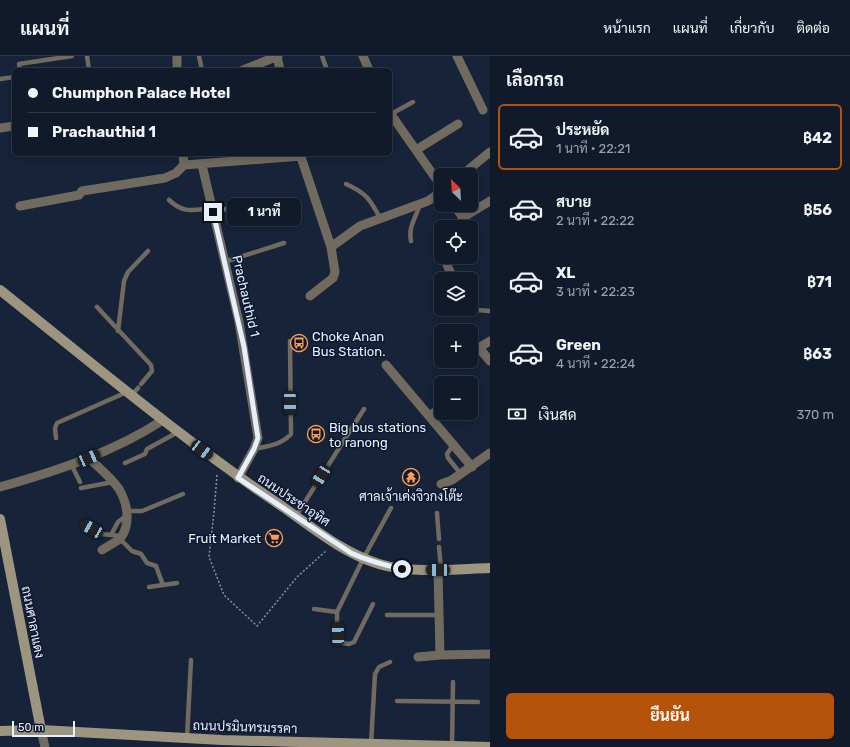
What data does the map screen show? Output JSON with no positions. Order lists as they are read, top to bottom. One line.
{"streets":{"main road":["ถนนประชาอุทิศ","ถนนศาลาแดง","ถนนปรมินทรมรรคา"],"street":["Prachauthid 1"]},"crossings":[["Prachauthid 1","ถนนประชาอุทิศ"],["ถนนศาลาแดง","ถนนปรมินทรมรรคา"]],"places":{"bus stop":["Choke Anan Bus Station.","Big bus stations to ranong"],"temple":["ศาลเจ้าเค่งจิวกงโต๊ะ"],"supermarket":["Fruit Market"]},"scale_bar":"50 m","north":"top left","page":{"header":"แผนที่","nav":["หน้าแรก","แผนที่","เกี่ยวกับ","ติดต่อ"],"heading":"เลือกรถ","banner":["Chumphon Palace Hotel","Prachauthid 1"],"list":[{"name":"ประหยัด","note":"1 นาที · 22:21","value":"฿42"},{"name":"สบาย","note":"2 นาที · 22:22","value":"฿56"},{"name":"XL","note":"3 นาที · 22:23","value":"฿71"},{"name":"Green","note":"4 นาที · 22:24","value":"฿63"}],"map_buttons":["+","−"],"bubble":"1 นาที","pay":["เงินสด","370 m"],"buttons":"ยืนยัน","scale":"50 m"}}
